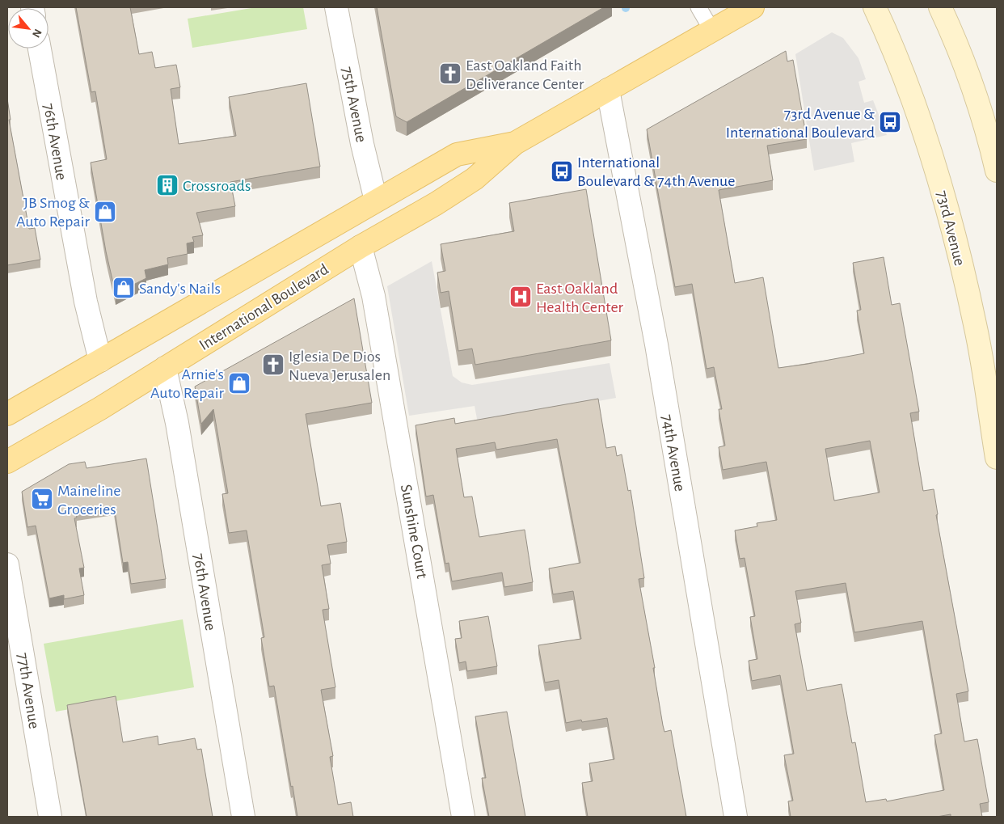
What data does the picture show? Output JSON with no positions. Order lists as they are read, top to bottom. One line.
{"streets":{"main road":["73rd Avenue","International Boulevard"],"street":["75th Avenue","76th Avenue","74th Avenue","Sunshine Court","77th Avenue"]},"crossings":[["75th Avenue","International Boulevard"],["76th Avenue","International Boulevard"],["International Boulevard","74th Avenue"],["International Boulevard","Sunshine Court"]],"places":{"church":["East Oakland Faith Deliverance Center","Iglesia De Dios Nueva Jerusalen"],"bus stop":["73rd Avenue & International Boulevard","International Boulevard & 74th Avenue"],"building":["Crossroads"],"shop":["JB Smog & Auto Repair","Sandy's Nails","Arnie's Auto Repair"],"hospital":["East Oakland Health Center"],"supermarket":["Maineline Groceries"]},"north":"bottom right"}
